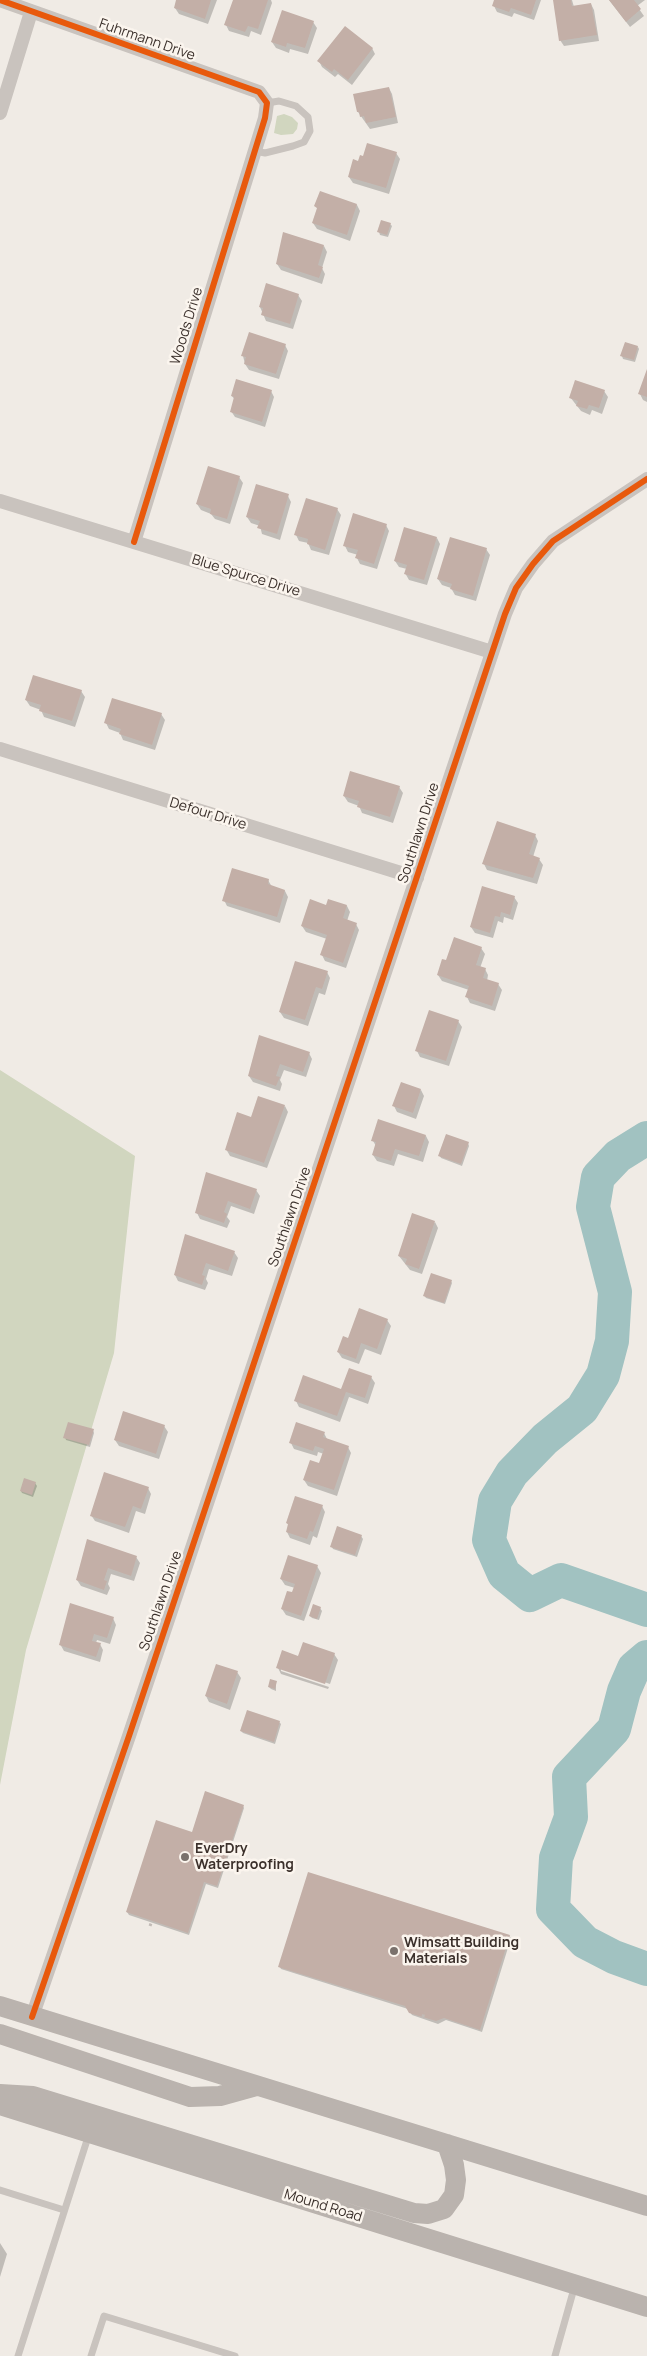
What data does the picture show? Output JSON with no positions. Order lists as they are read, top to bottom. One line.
{"streets":{"main road":["Mound Road"],"street":["Fuhrmann Drive","Woods Drive","Blue Spurce Drive","Defour Drive","Southlawn Drive"]},"crossings":[["Fuhrmann Drive","Woods Drive"],["Woods Drive","Blue Spurce Drive"],["Blue Spurce Drive","Southlawn Drive"],["Defour Drive","Southlawn Drive"]],"places":["EverDry Waterproofing","Wimsatt Building Materials"]}
